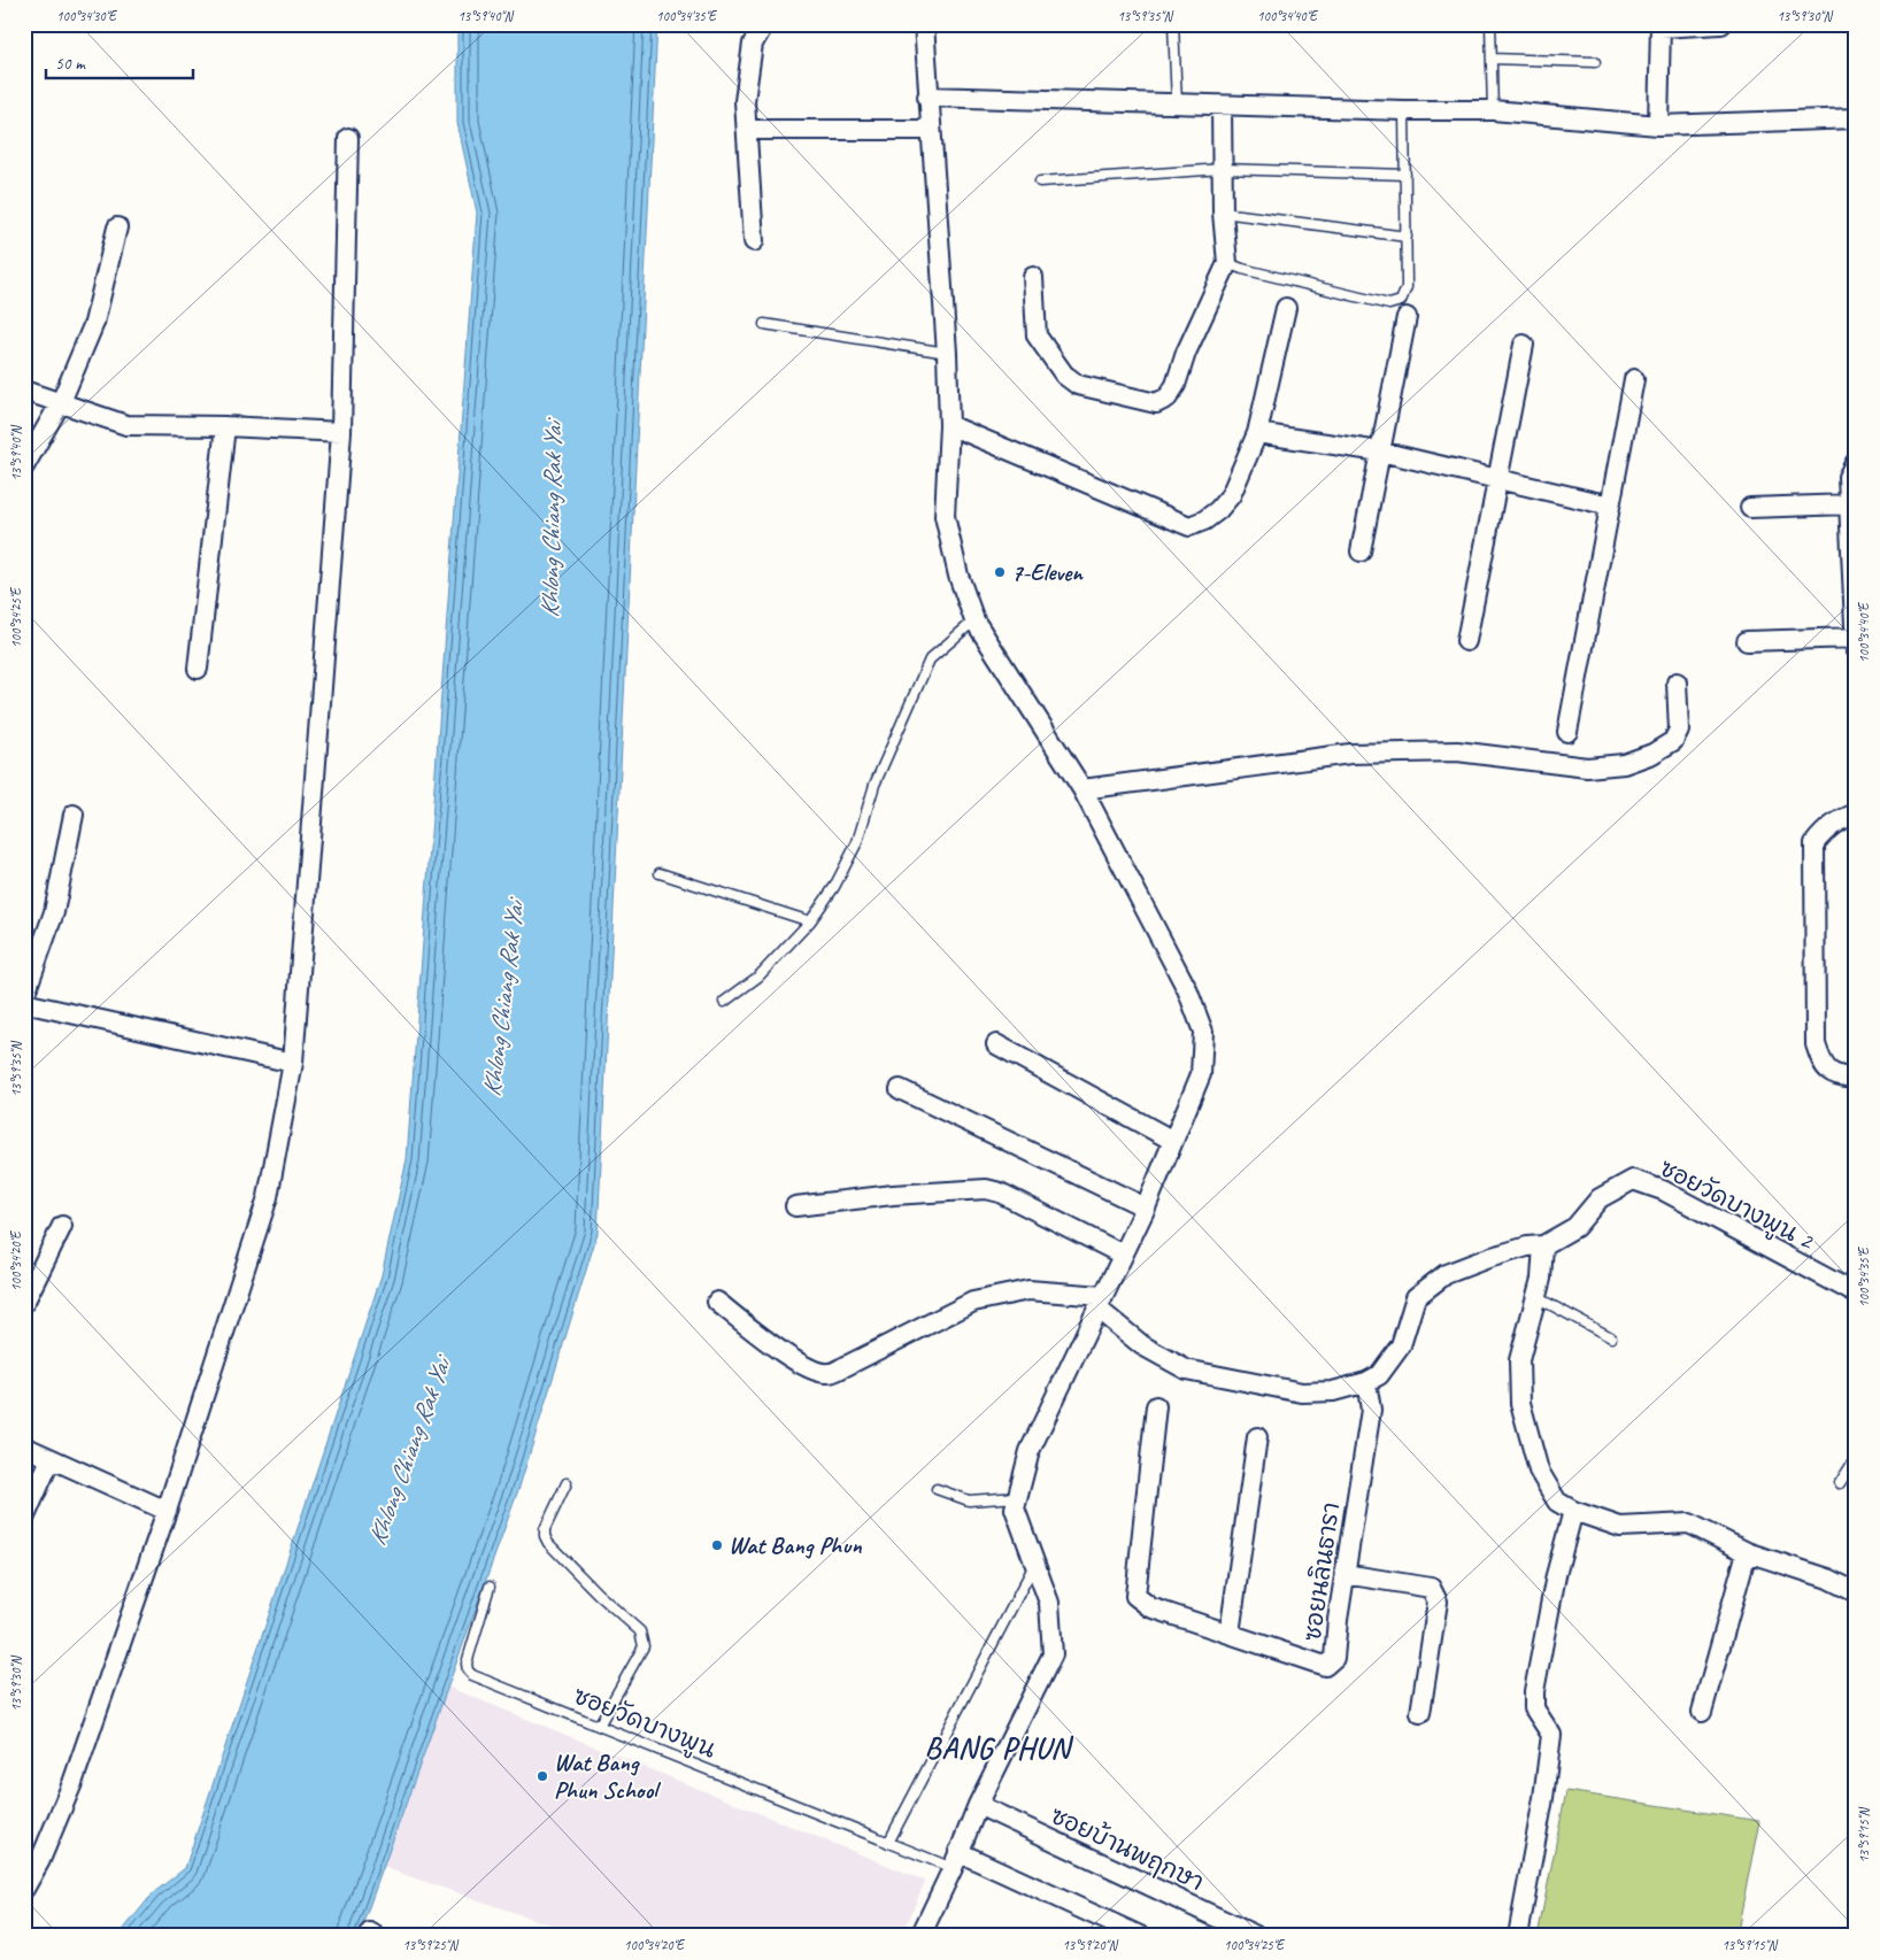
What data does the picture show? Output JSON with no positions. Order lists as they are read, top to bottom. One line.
{"streets":{"street":["ซอยวัดบางพูน 2","ซอยนลินธารา","ซอยบ้านพฤกษา"],"lane":["ซอยวัดบางพูน"]},"crossings":[["ซอยวัดบางพูน 2","ซอยนลินธารา"]],"districts":["BANG PHUN"],"water":["Khlong Chiang Rak Yai"],"places":["7-Eleven","Wat Bang Phun","Wat Bang Phun School"],"scale_bar":"50 m","coordinates":["100°34'30\"E","13°59'40\"N","100°34'35\"E","13°59'35\"N","100°34'40\"E","13°59'30\"N","100°34'25\"E","100°34'20\"E","13°59'15\"N","13°59'25\"N","13°59'20\"N"]}
